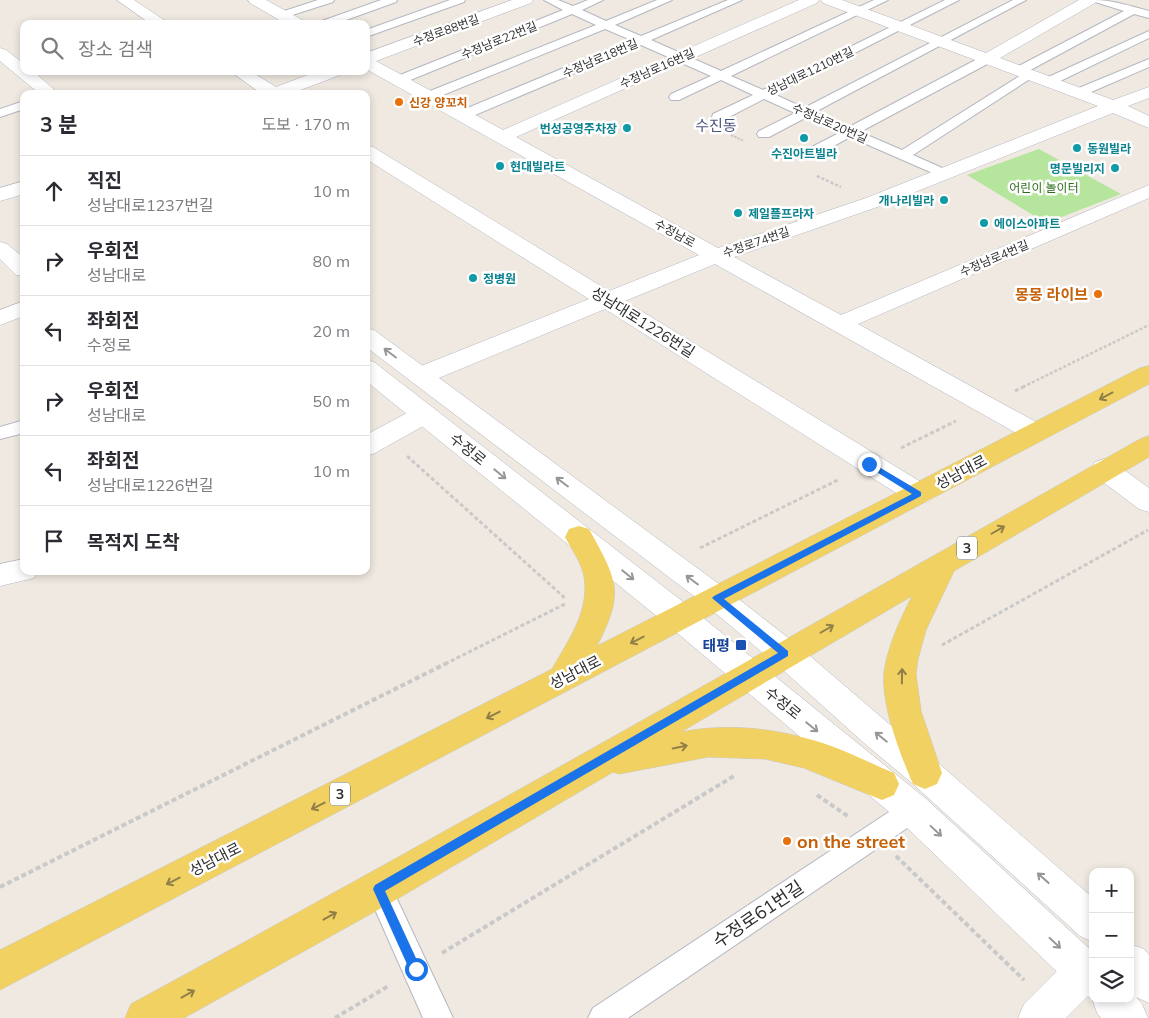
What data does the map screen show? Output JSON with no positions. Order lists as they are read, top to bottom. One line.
{"streets":{"main road":["성남대로","3"],"street":["수정로88번길","수정남로16번길","수정남로","수정로74번길","수정남로4번길","성남대로1226번길","수정로"],"lane":["수정남로22번길","수정남로18번길","성남대로1210번길","수정남로20번길","수정로61번길"]},"crossings":[["수정남로22번길","수정남로20번길"],["수정남로22번길","수정남로"],["수정남로18번길","수정남로20번길"],["수정남로18번길","수정남로"],["수정남로16번길","수정남로20번길"],["수정남로16번길","수정남로"],["성남대로1210번길","수정남로20번길"],["수정남로20번길","수정로74번길"],["수정남로","수정로74번길"],["수정남로","수정남로4번길"],["수정남로","성남대로"],["수정로74번길","성남대로1226번길"],["수정로74번길","수정로"],["성남대로1226번길","성남대로"],["수정로","성남대로"],["수정로","3"],["수정로","수정로61번길"]],"districts":["수진동"],"parks":["어린이 놀이터"],"places":{"other":["신강 양꼬치","번성공영주차장","수진아트빌라","동원빌라","현대빌라트","명문빌리지","개나리빌라","제일플프라자","에이스아파트","정병원","몽몽 라이브","on the street"],"transit":["태평"]},"page":{"search":"장소 검색","heading":["3 분","도보 · 170 m"],"list":[["직진","성남대로1237번길","10 m"],["우회전","성남대로","80 m"],["좌회전","수정로","20 m"],["우회전","성남대로","50 m"],["좌회전","성남대로1226번길","10 m"],"목적지 도착"],"map_buttons":["+","−"]}}
